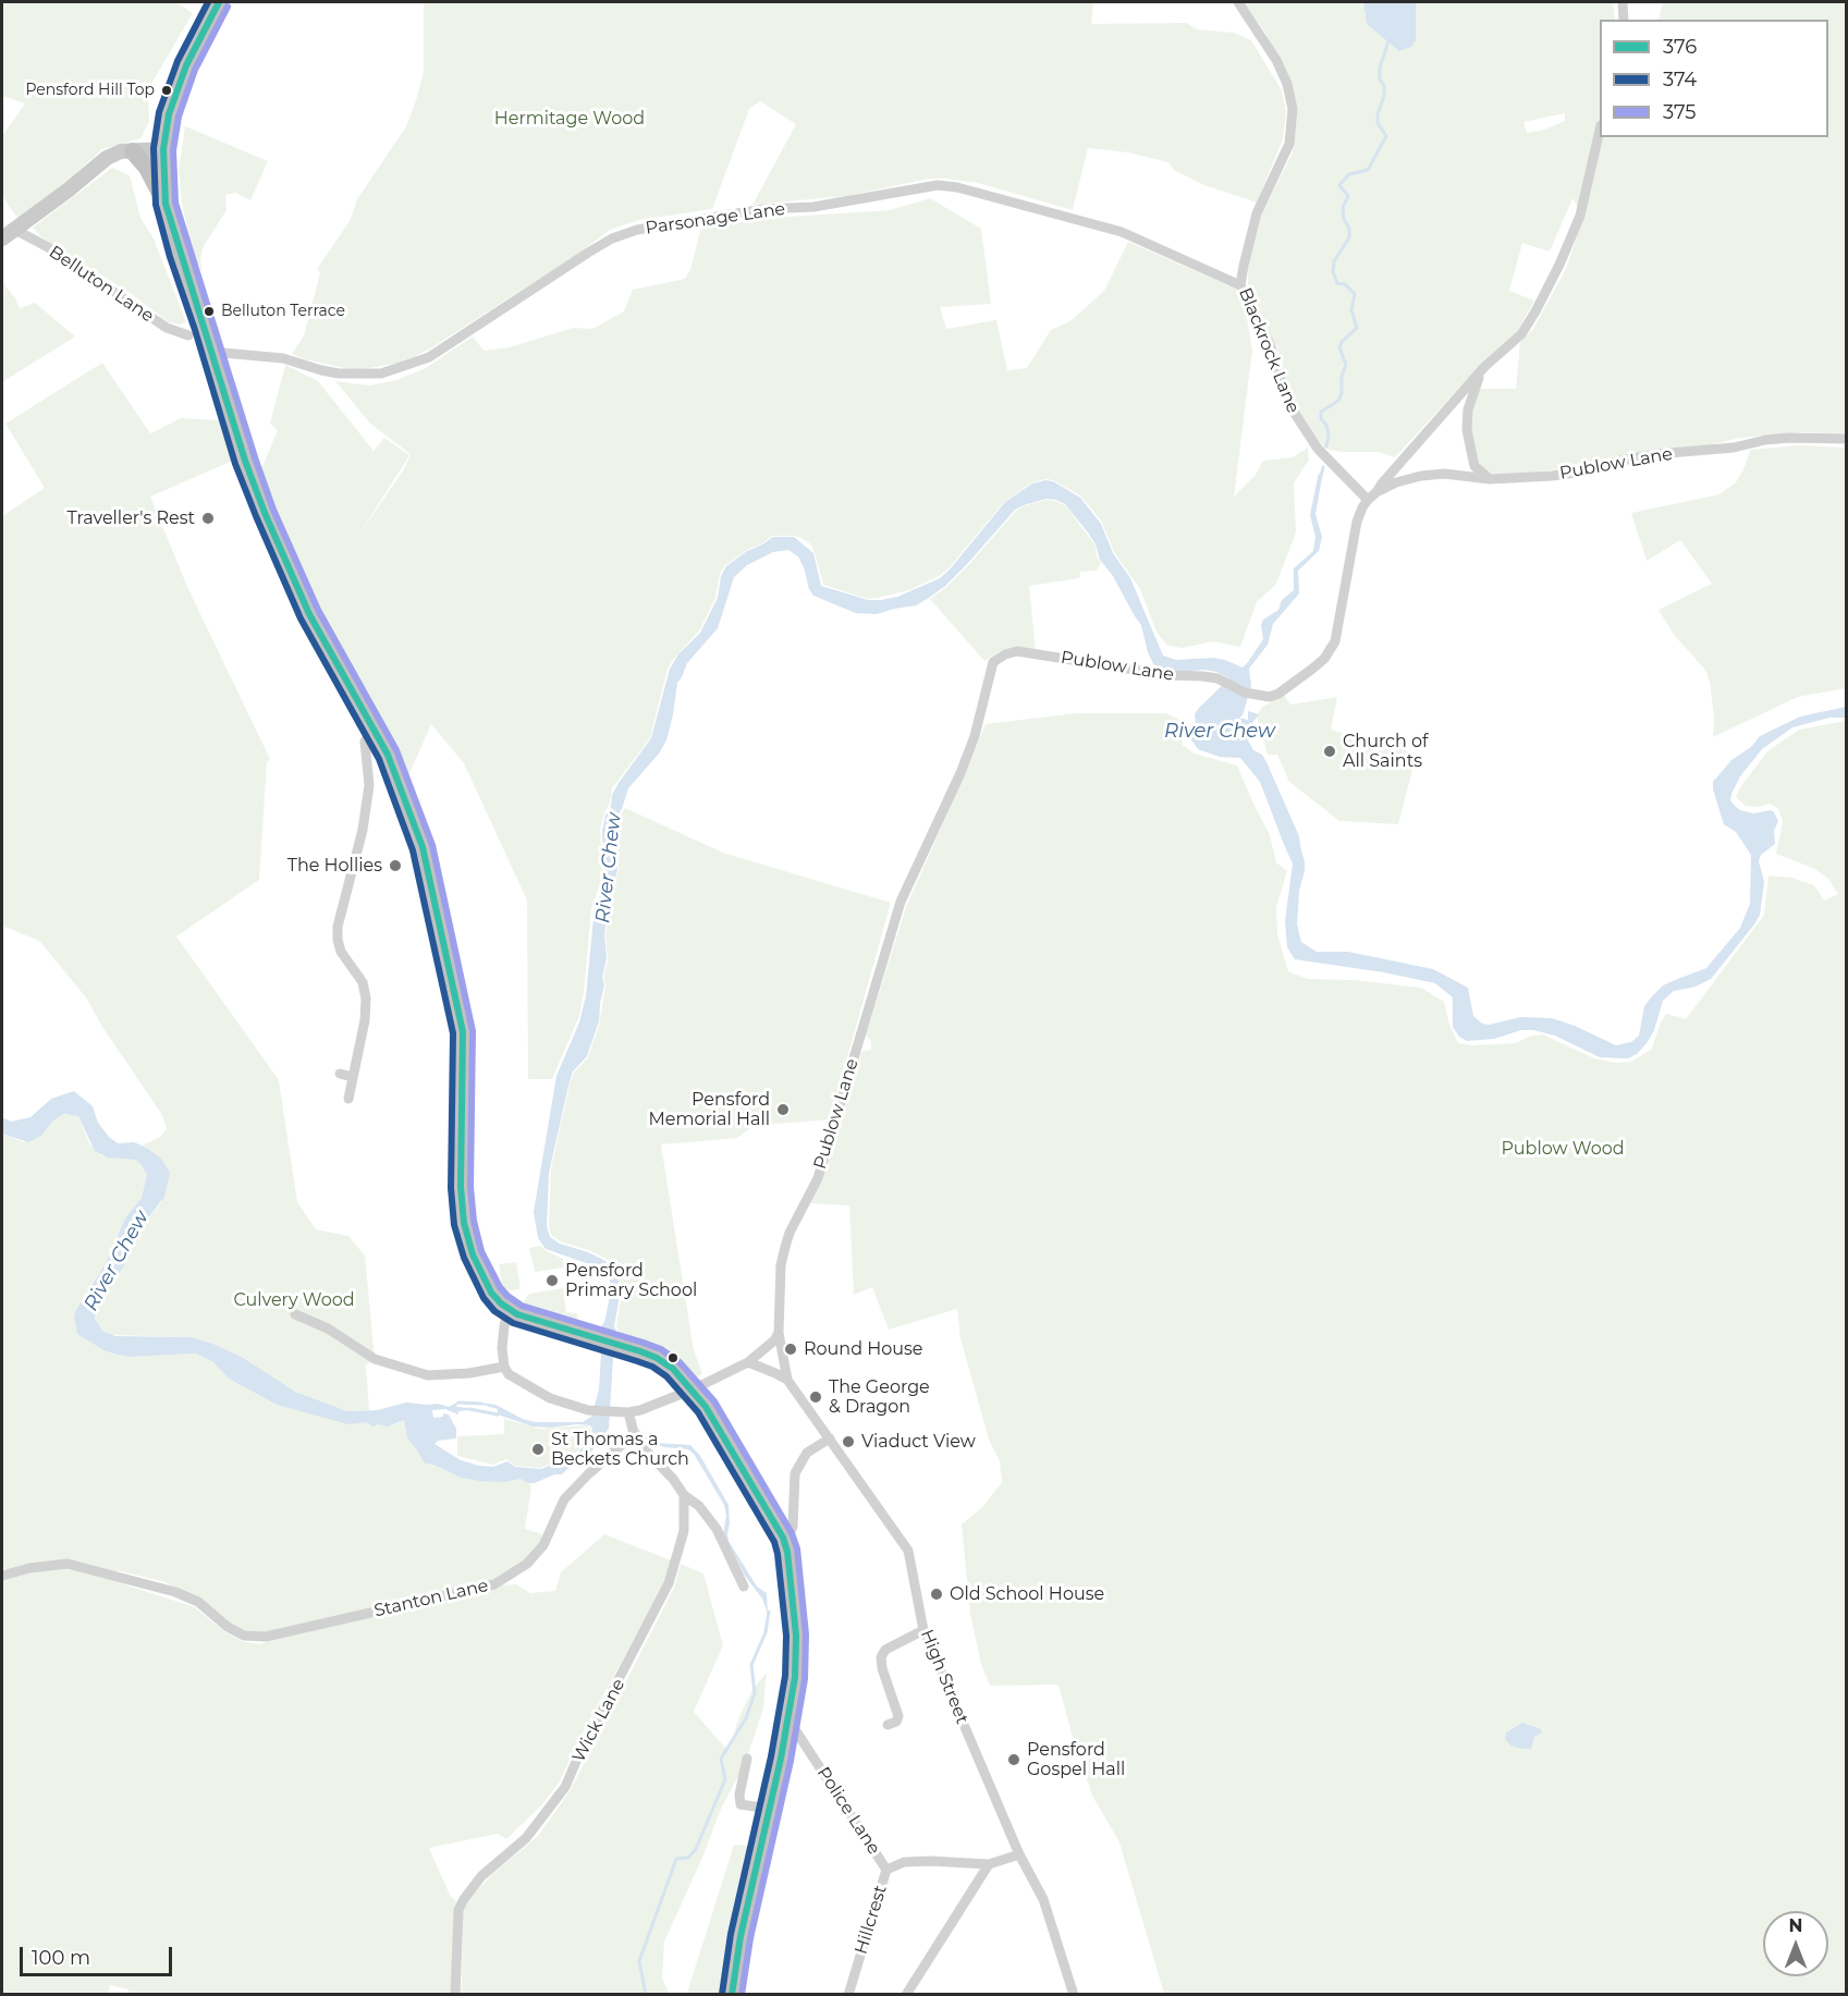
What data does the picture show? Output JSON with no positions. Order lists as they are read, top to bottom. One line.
{"streets":{"street":["Parsonage Lane","Belluton Lane","Blackrock Lane","Publow Lane","Stanton Lane","High Street","Wick Lane","Police Lane","Hillcrest"]},"crossings":[["Parsonage Lane","Blackrock Lane"],["Blackrock Lane","Publow Lane"],["Publow Lane","High Street"],["High Street","Hillcrest"],["Police Lane","Hillcrest"]],"water":["River Chew"],"parks":["Hermitage Wood","Publow Wood","Culvery Wood"],"places":["Pensford Hill Top","Belluton Terrace","Traveller's Rest","Church of All Saints","The Hollies","Pensford Memorial Hall","Pensford Primary School","Round House","The George & Dragon","Viaduct View","St Thomas a Beckets Church","Old School House","Pensford Gospel Hall"],"lines":["transit line 376","transit line 374","transit line 375"],"legend":["376","374","375"],"scale_bar":"100 m","north":"top"}
